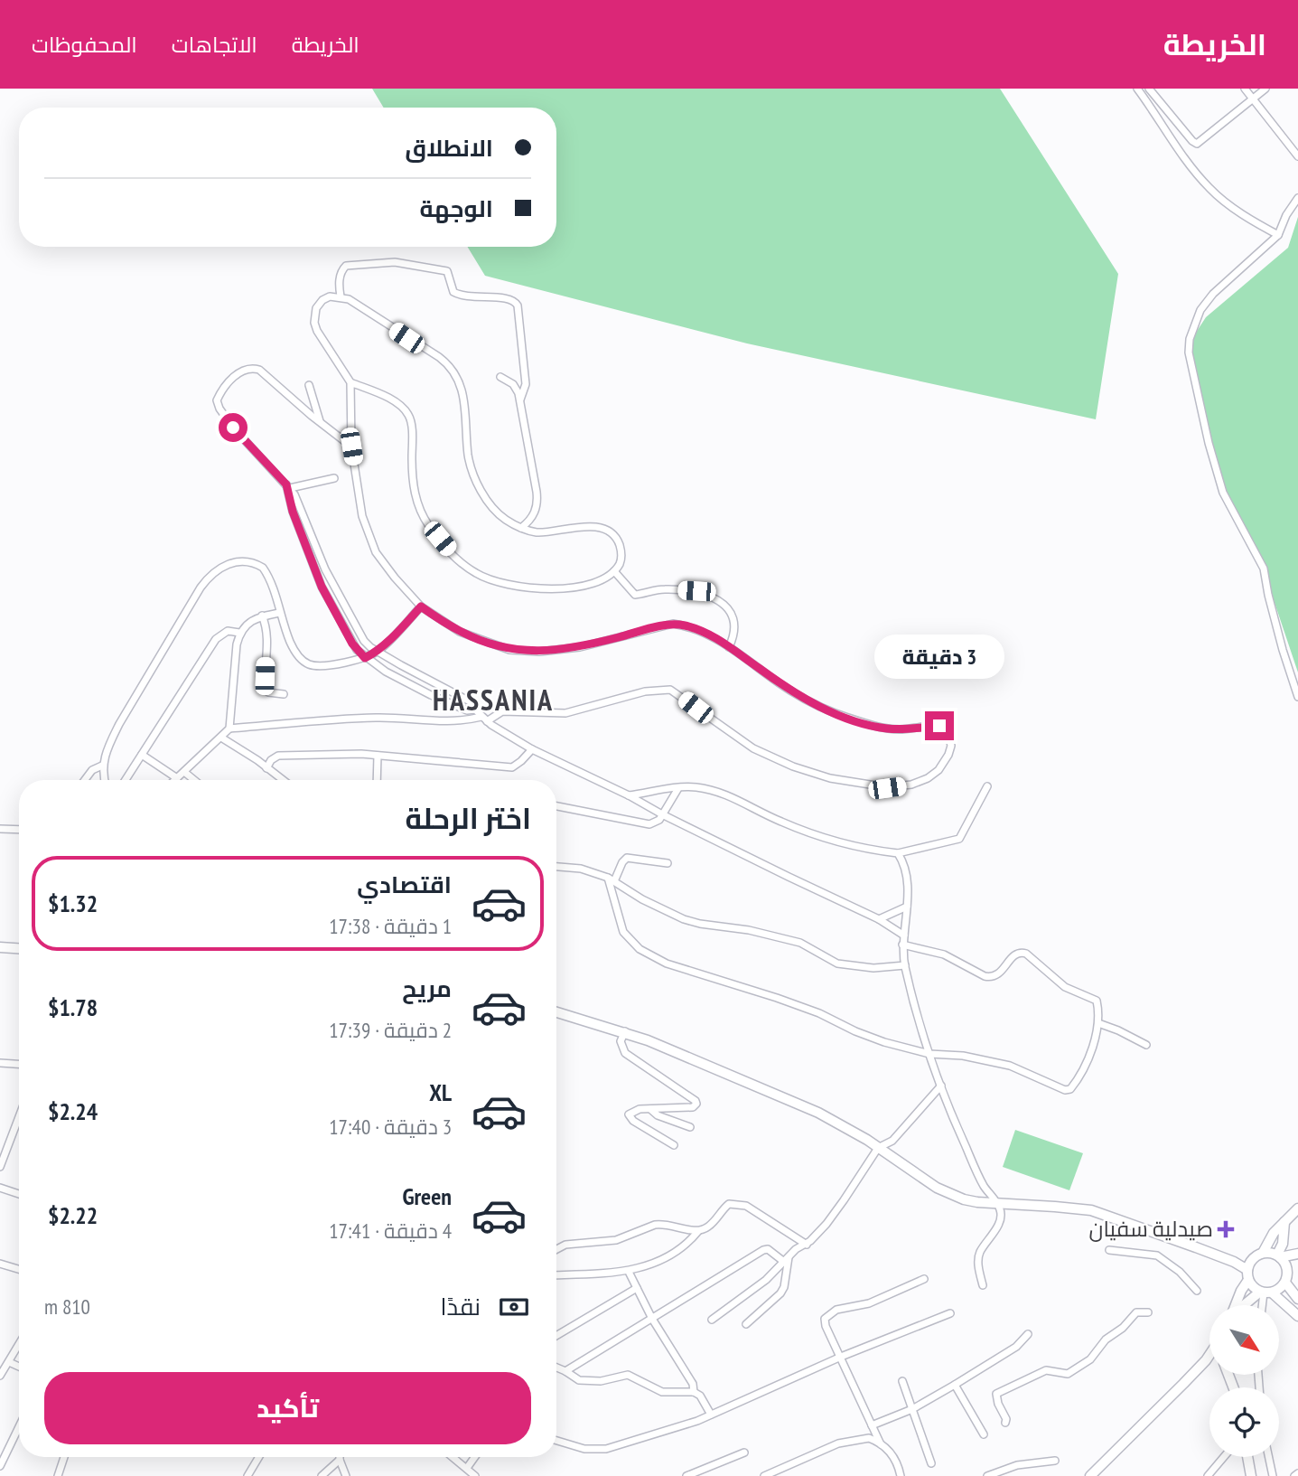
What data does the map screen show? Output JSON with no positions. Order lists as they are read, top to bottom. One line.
{"districts":["HASSANIA"],"places":{"health":["صيدلية سفيان"]},"north":"bottom right","page":{"header":"الخريطة","nav":["الخريطة","الاتجاهات","المحفوظات"],"banner":["الانطلاق","الوجهة"],"bubble":"3 دقيقة","heading":"اختر الرحلة","list":[{"name":"اقتصادي","note":"1 دقيقة · 17:38","value":"$1.32"},{"name":"مريح","note":"2 دقيقة · 17:39","value":"$1.78"},{"name":"XL","note":"3 دقيقة · 17:40","value":"$2.24"},{"name":"Green","note":"4 دقيقة · 17:41","value":"$2.22"}],"pay":["نقدًا","810 m"],"buttons":"تأكيد"}}
